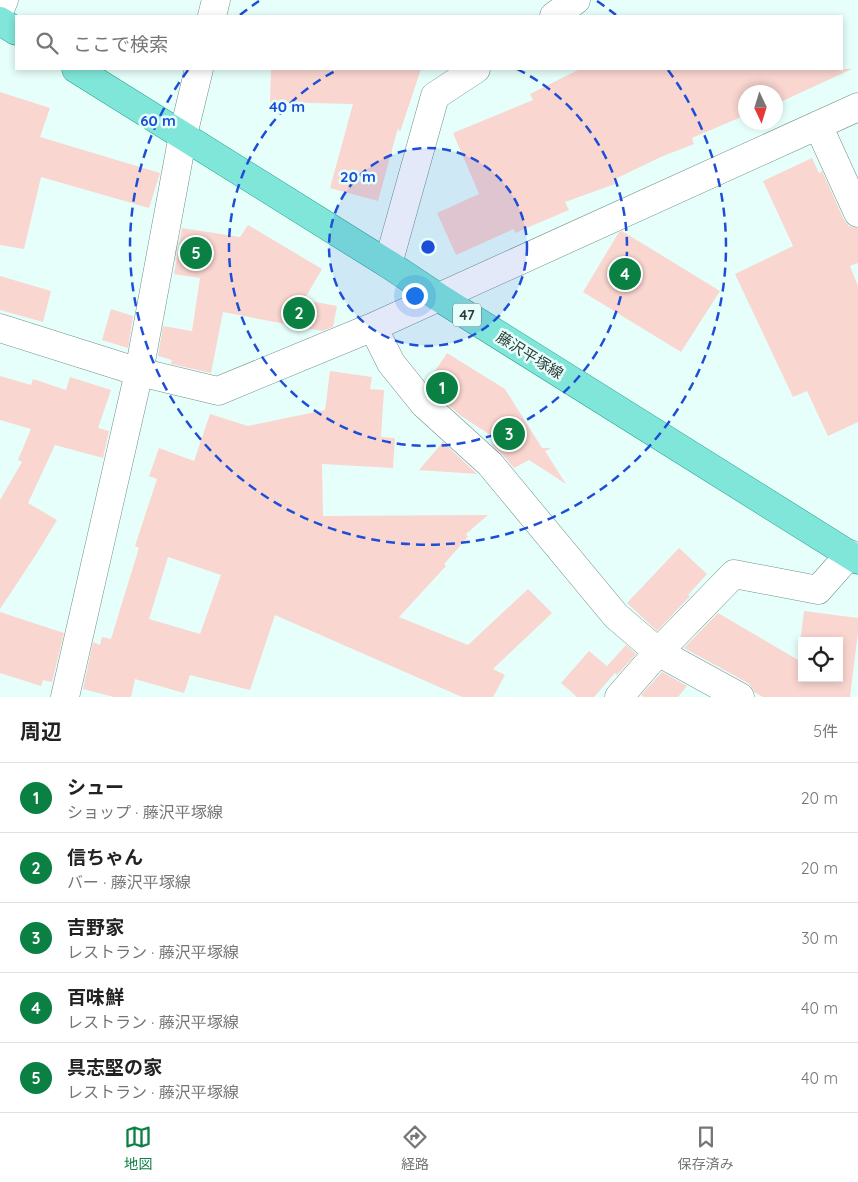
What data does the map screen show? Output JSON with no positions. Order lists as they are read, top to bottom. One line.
{"streets":{"main road":["47","藤沢平塚線"]},"north":"bottom","page":{"search":"ここで検索","pins":["5","4","2","1","3"],"heading":["周辺","5件"],"list":[{"mark":"1","name":"シュー","note":"ショップ · 藤沢平塚線","value":"20 m"},{"mark":"2","name":"信ちゃん","note":"バー · 藤沢平塚線","value":"20 m"},{"mark":"3","name":"吉野家","note":"レストラン · 藤沢平塚線","value":"30 m"},{"mark":"4","name":"百味鮮","note":"レストラン · 藤沢平塚線","value":"40 m"},{"mark":"5","name":"具志堅の家","note":"レストラン · 藤沢平塚線","value":"40 m"}],"nav":["地図","経路","保存済み"]},"rings":["40 m","60 m","20 m"]}
